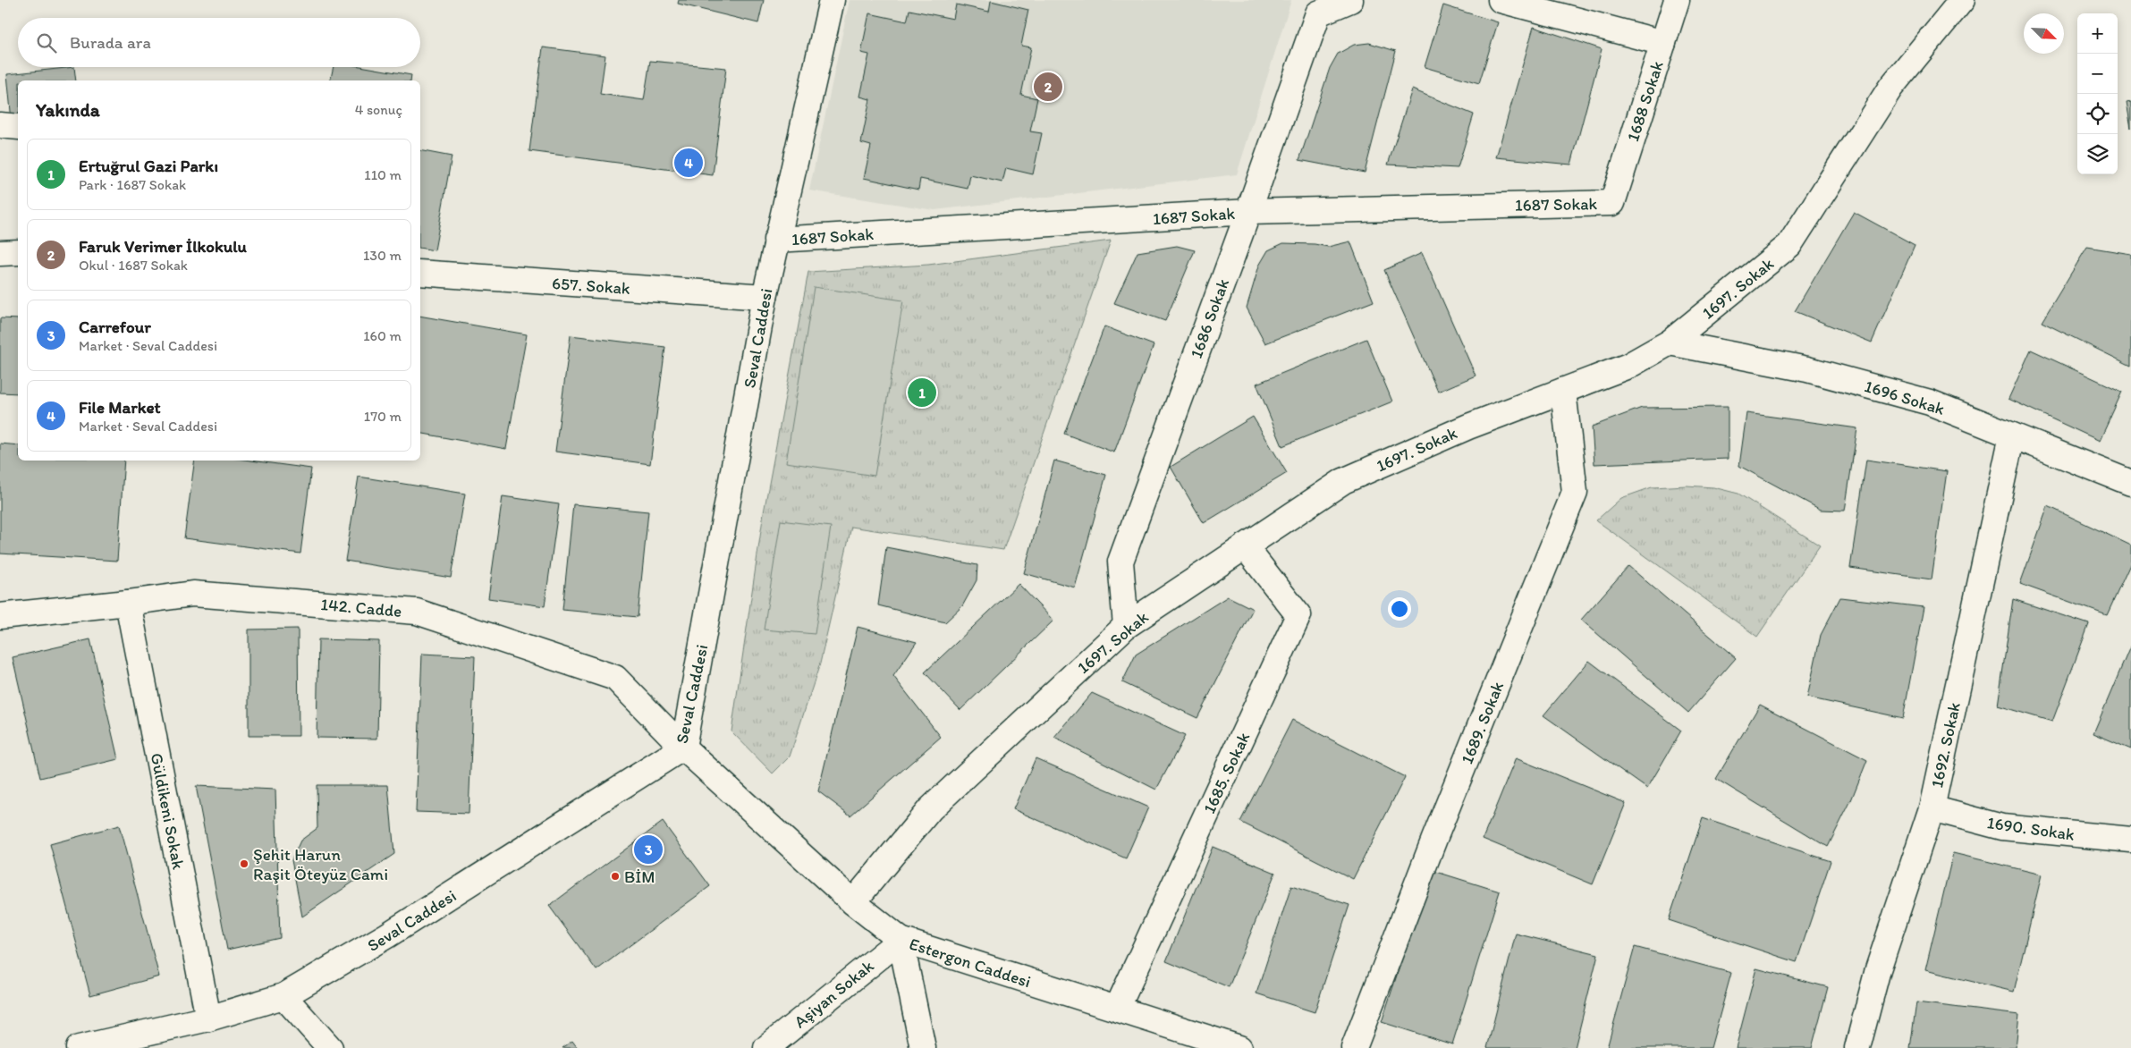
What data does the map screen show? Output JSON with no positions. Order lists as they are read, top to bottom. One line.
{"streets":{"street":["1688 Sokak","1687 Sokak","657. Sokak","1697. Sokak","1686 Sokak","Seval Caddesi","1696 Sokak","142. Cadde","1689. Sokak","1692. Sokak","1685. Sokak","Güldikeni Sokak","1690. Sokak","Estergon Caddesi","Aşiyan Sokak"]},"crossings":[["1688 Sokak","1687 Sokak"],["1687 Sokak","1686 Sokak"],["1687 Sokak","Seval Caddesi"],["657. Sokak","Seval Caddesi"],["1697. Sokak","1686 Sokak"],["1697. Sokak","1696 Sokak"],["1697. Sokak","1689. Sokak"],["1697. Sokak","1685. Sokak"],["1697. Sokak","Estergon Caddesi"],["Seval Caddesi","142. Cadde"],["Seval Caddesi","Güldikeni Sokak"],["Seval Caddesi","Estergon Caddesi"],["1696 Sokak","1692. Sokak"],["142. Cadde","Güldikeni Sokak"],["142. Cadde","Estergon Caddesi"],["1692. Sokak","1690. Sokak"],["1685. Sokak","Estergon Caddesi"],["Estergon Caddesi","Aşiyan Sokak"]],"places":["Şehit Harun Raşit Öteyüz Cami","BİM"],"north":"bottom right","page":{"map_buttons":["+","−"],"search":"Burada ara","pins":["2","4","1","3"],"heading":["Yakında","4 sonuç"],"list":[{"mark":"1","name":"Ertuğrul Gazi Parkı","note":"Park · 1687 Sokak","value":"110 m"},{"mark":"2","name":"Faruk Verimer İlkokulu","note":"Okul · 1687 Sokak","value":"130 m"},{"mark":"3","name":"Carrefour","note":"Market · Seval Caddesi","value":"160 m"},{"mark":"4","name":"File Market","note":"Market · Seval Caddesi","value":"170 m"}]}}
